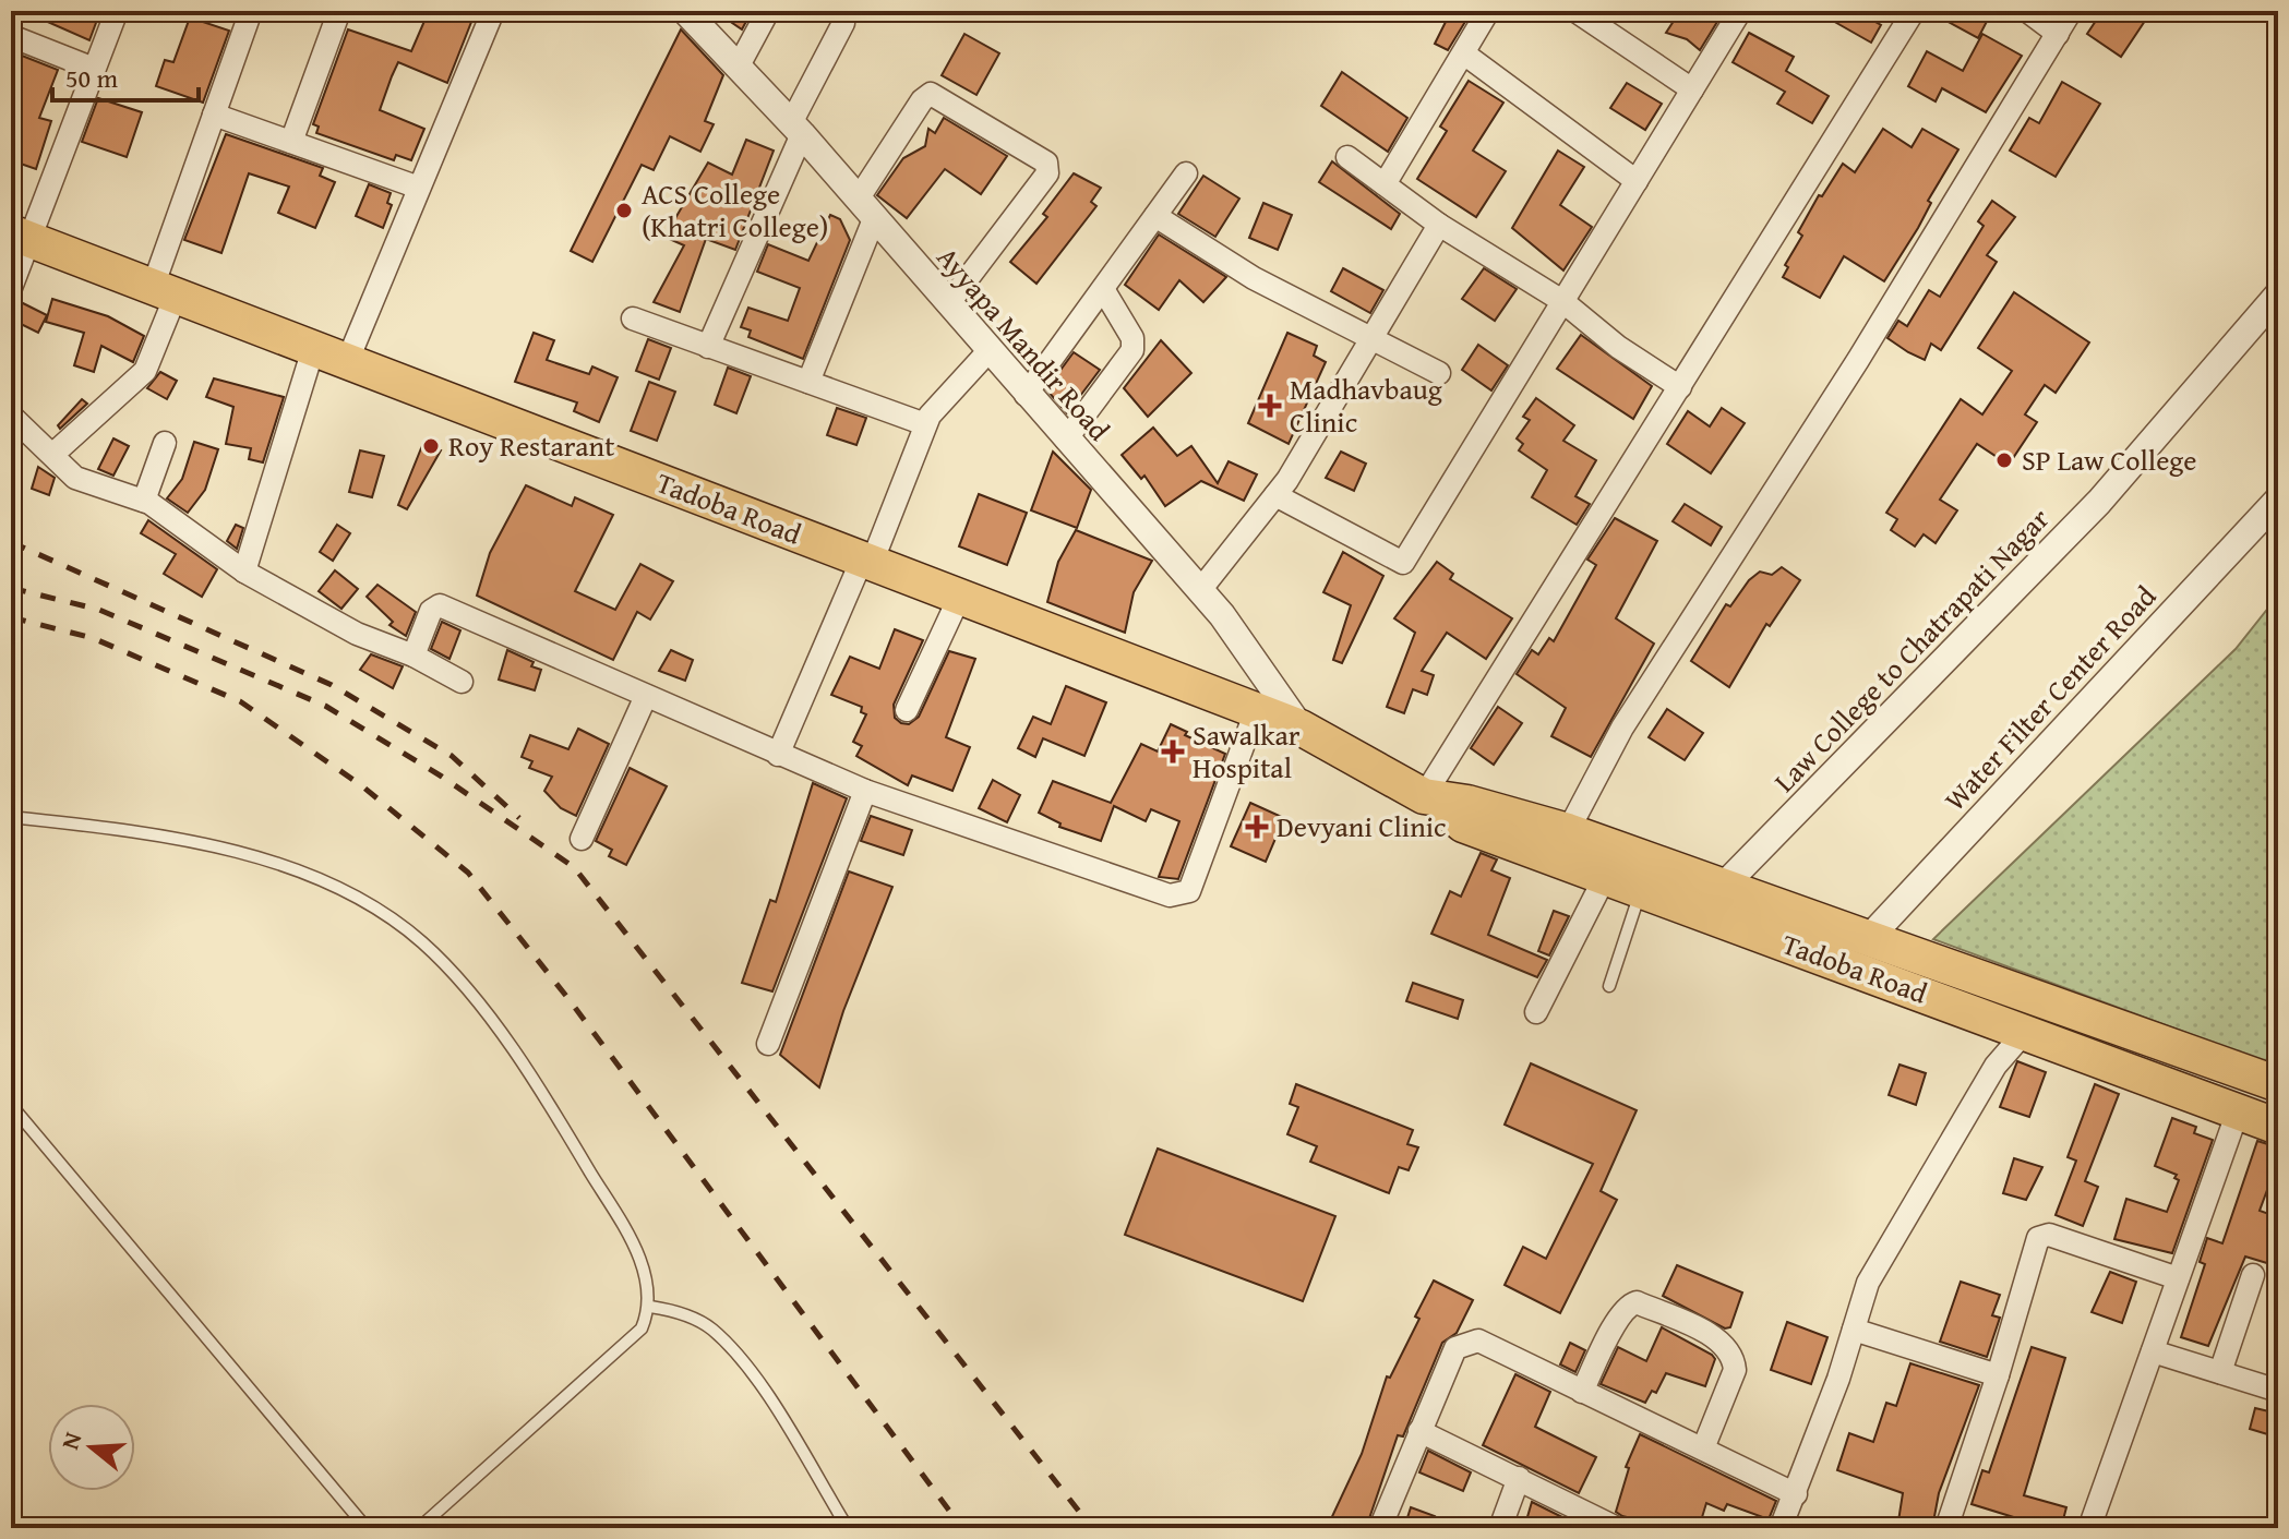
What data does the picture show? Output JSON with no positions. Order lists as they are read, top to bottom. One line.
{"streets":{"main road":["Tadoba Road"],"street":["Ayyapa Mandir Road","Law College to Chatrapati Nagar","Water Filter Center Road"]},"crossings":[["Ayyapa Mandir Road","Tadoba Road"],["Tadoba Road","Law College to Chatrapati Nagar"],["Tadoba Road","Water Filter Center Road"]],"places":{"other":["ACS College (Khatri College)","Roy Restarant","SP Law College"],"health":["Madhavbaug Clinic","Sawalkar Hospital","Devyani Clinic"]},"scale_bar":"50 m","north":"left"}
